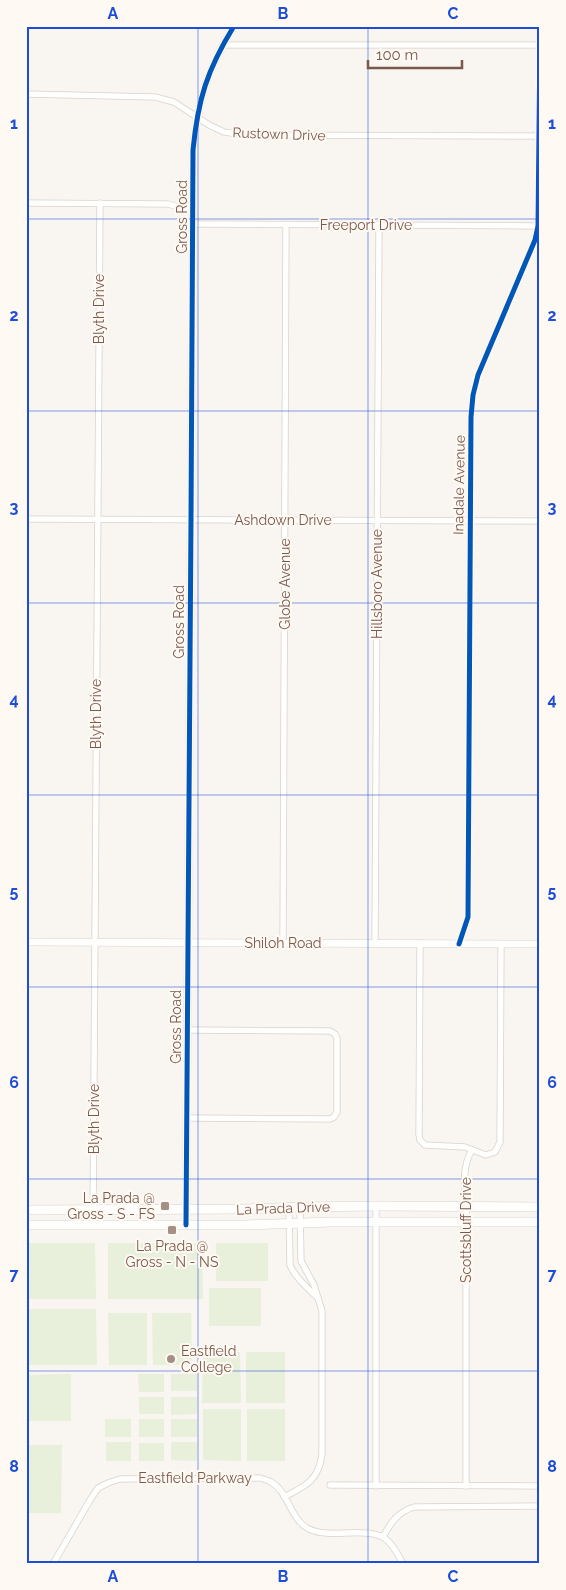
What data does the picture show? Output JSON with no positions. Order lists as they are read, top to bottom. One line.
{"streets":{"main road":["La Prada Drive"],"street":["Rustown Drive","Gross Road","Freeport Drive","Blyth Drive","Inadale Avenue","Ashdown Drive","Globe Avenue","Hillsboro Avenue","Shiloh Road","Scottsbluff Drive","Eastfield Parkway"]},"crossings":[["Rustown Drive","Gross Road"],["Rustown Drive","Inadale Avenue"],["Gross Road","Freeport Drive"],["Gross Road","Ashdown Drive"],["Gross Road","Shiloh Road"],["Gross Road","La Prada Drive"],["Freeport Drive","Inadale Avenue"],["Freeport Drive","Globe Avenue"],["Freeport Drive","Hillsboro Avenue"],["Blyth Drive","Ashdown Drive"],["Blyth Drive","Shiloh Road"],["Blyth Drive","La Prada Drive"],["Inadale Avenue","Ashdown Drive"],["Inadale Avenue","Shiloh Road"],["Ashdown Drive","Globe Avenue"],["Ashdown Drive","Hillsboro Avenue"],["Globe Avenue","Shiloh Road"],["Hillsboro Avenue","Shiloh Road"],["La Prada Drive","Scottsbluff Drive"]],"places":{"transit":["La Prada @ Gross - S - FS","La Prada @ Gross - N - NS"],"other":["Eastfield College"]},"scale_bar":"100 m","grid":{"columns":["A","B","C"],"rows":["1","2","3","4","5","6","7","8"]}}
